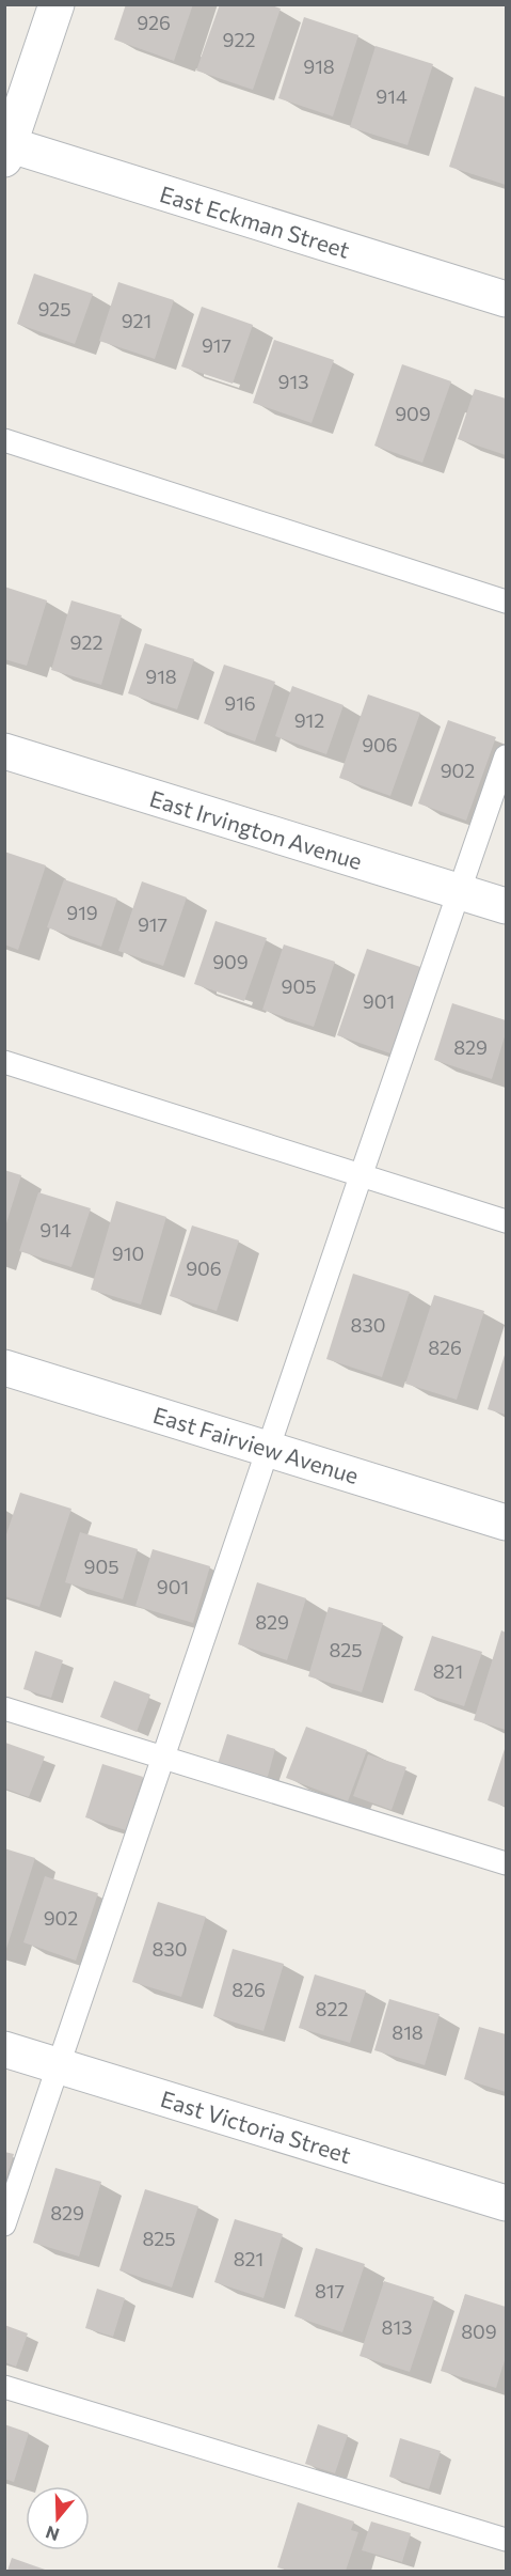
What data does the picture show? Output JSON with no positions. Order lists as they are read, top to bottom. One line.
{"streets":{"street":["East Eckman Street","East Irvington Avenue","East Fairview Avenue","East Victoria Street"]},"house_numbers":["926","922","918","914","925","921","917","913","909","922","918","916","912","906","902","919","917","909","905","901","829","914","910","906","830","826","905","901","829","825","821","902","830","826","822","818","829","825","821","817","813","809"],"north":"bottom"}
